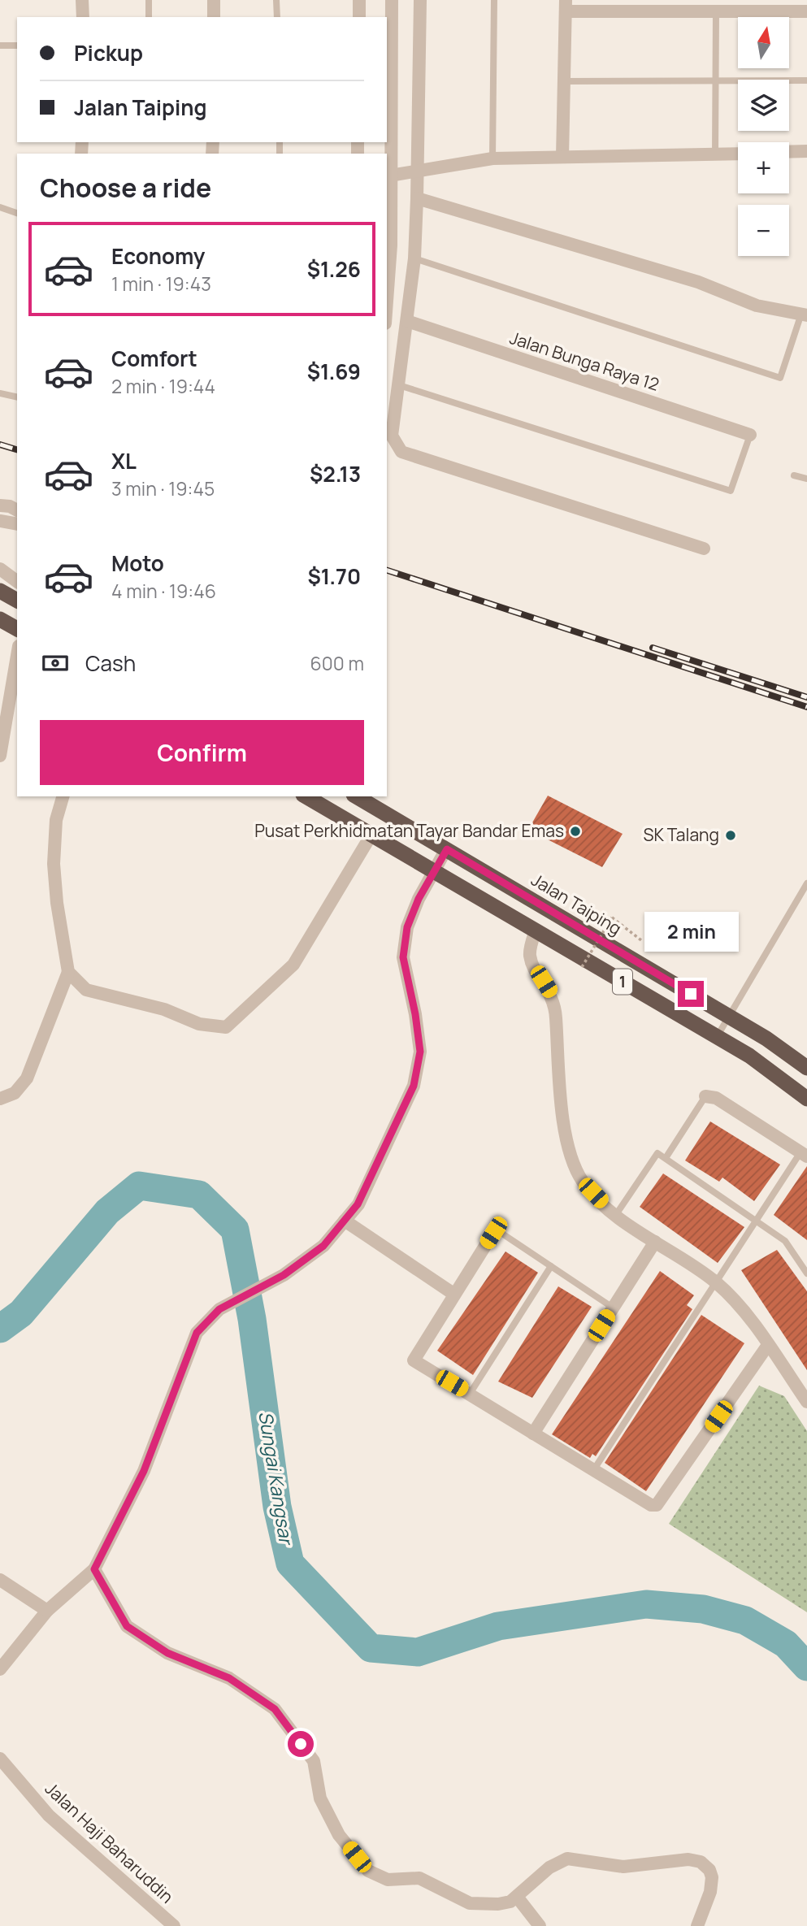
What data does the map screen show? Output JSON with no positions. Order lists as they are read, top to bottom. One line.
{"streets":{"highway":["Jalan Taiping","1"],"street":["Jalan Bunga Raya 12","Jalan Haji Baharuddin"]},"water":["Sungai Kangsar"],"places":["Pusat Perkhidmatan Tayar Bandar Emas","SK Talang"],"north":"top","page":{"map_buttons":["+","−"],"banner":["Pickup","Jalan Taiping"],"heading":"Choose a ride","list":[{"name":"Economy","note":"1 min · 19:43","value":"$1.26"},{"name":"Comfort","note":"2 min · 19:44","value":"$1.69"},{"name":"XL","note":"3 min · 19:45","value":"$2.13"},{"name":"Moto","note":"4 min · 19:46","value":"$1.70"}],"pay":["Cash","600 m"],"buttons":"Confirm","bubble":"2 min"}}
